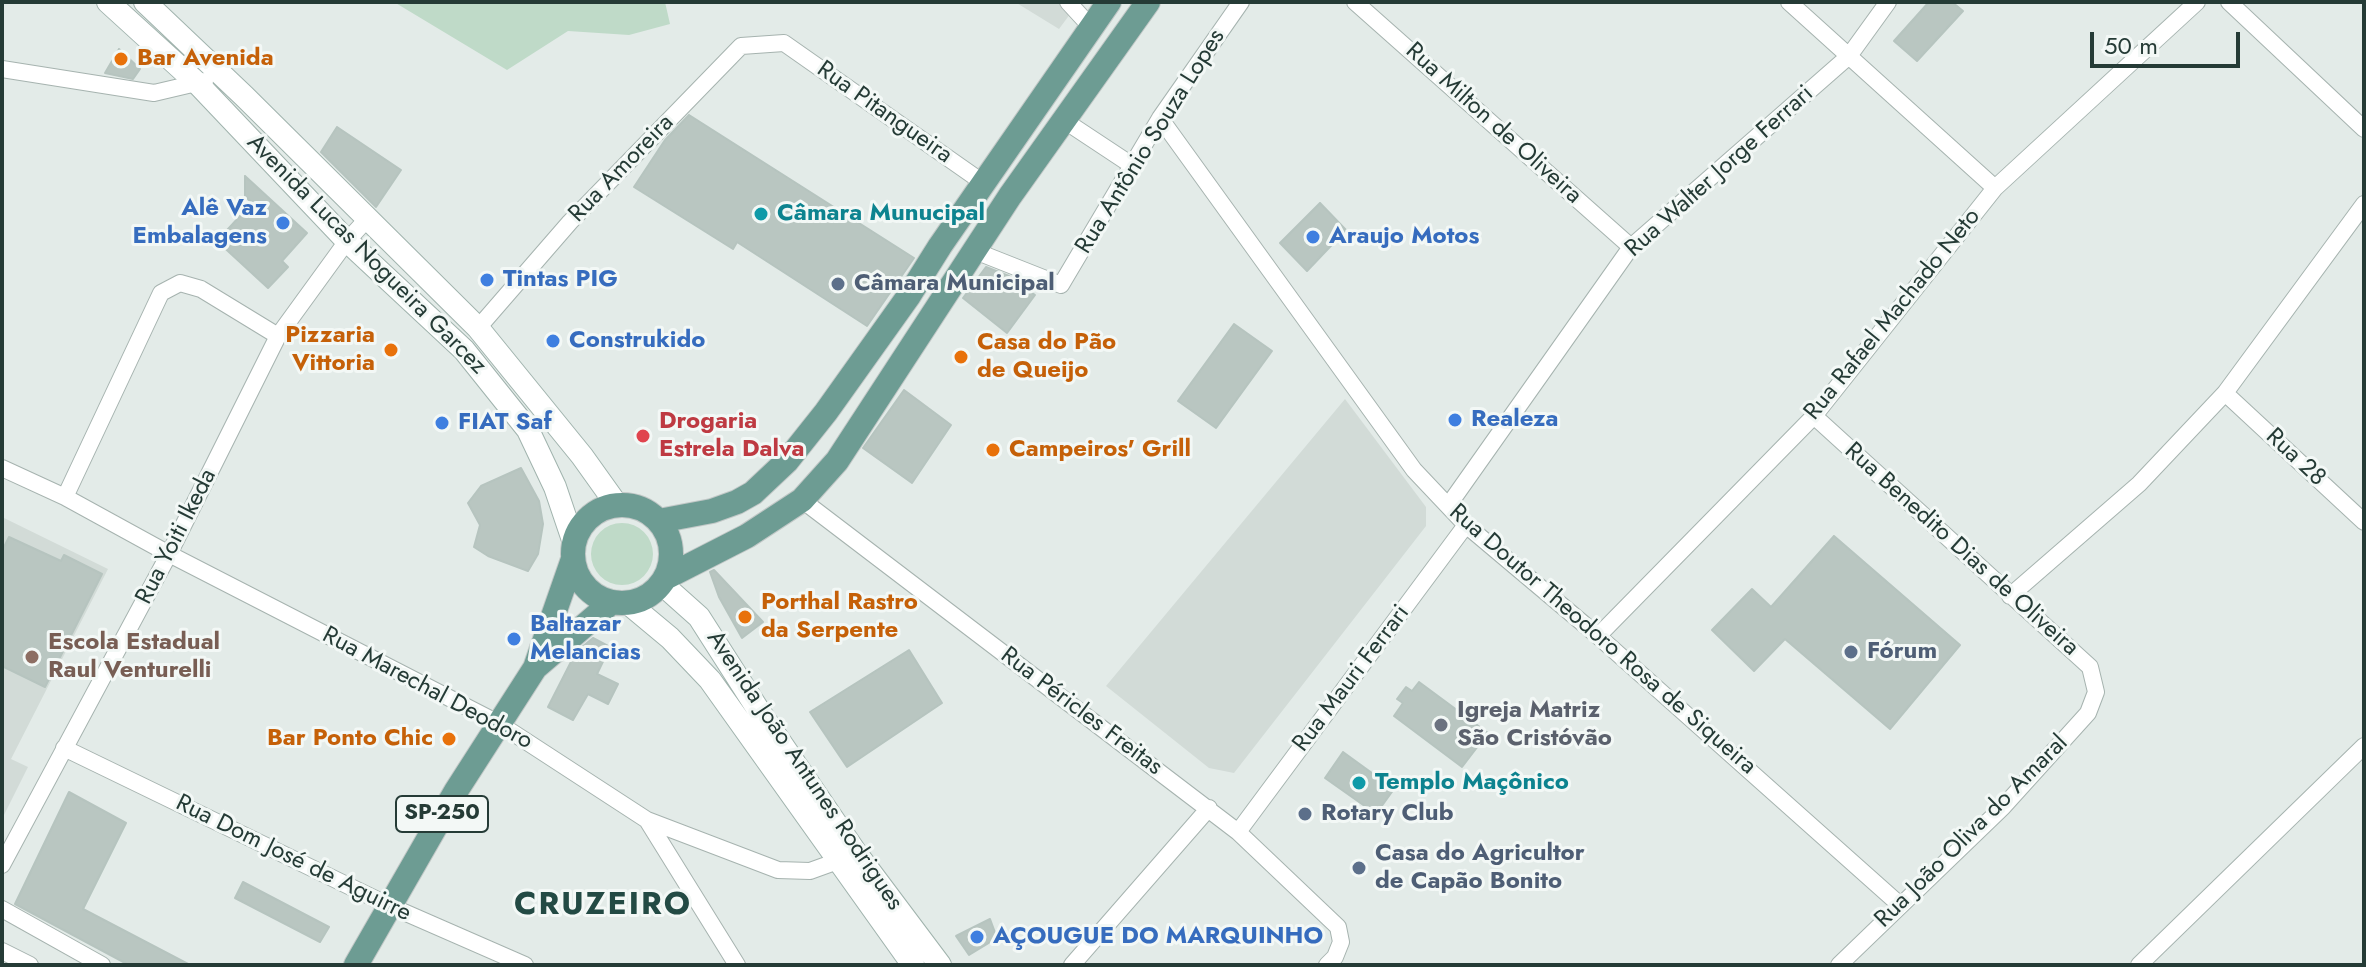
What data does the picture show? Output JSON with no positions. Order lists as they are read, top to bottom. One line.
{"streets":{"main road":["SP-250"],"street":["Rua Pitangueira","Rua Milton de Oliveira","Rua Antônio Souza Lopes","Rua Amoreira","Rua Walter Jorge Ferrari","Avenida Lucas Nogueira Garcez","Rua Rafael Machado Neto","Rua 28","Rua Yoiti Ikeda","Rua Benedito Dias de Oliveira","Rua Doutor Theodoro Rosa de Siqueira","Rua Mauri Ferrari","Rua Marechal Deodoro","Rua Péricles Freitas","Avenida João Antunes Rodrigues","Rua João Oliva do Amaral","Rua Dom José de Aguirre"]},"crossings":[["Rua Pitangueira","Rua Amoreira"],["Rua Milton de Oliveira","Rua Walter Jorge Ferrari"],["Rua Antônio Souza Lopes","Rua Doutor Theodoro Rosa de Siqueira"],["Rua Antônio Souza Lopes","SP-250"],["Rua Amoreira","Avenida Lucas Nogueira Garcez"],["Rua Walter Jorge Ferrari","Rua Doutor Theodoro Rosa de Siqueira"],["Avenida Lucas Nogueira Garcez","Rua Yoiti Ikeda"],["Avenida Lucas Nogueira Garcez","Avenida João Antunes Rodrigues"],["Avenida Lucas Nogueira Garcez","SP-250"],["Rua Rafael Machado Neto","Rua Benedito Dias de Oliveira"],["Rua Rafael Machado Neto","Rua Doutor Theodoro Rosa de Siqueira"],["Rua Yoiti Ikeda","Rua Marechal Deodoro"],["Rua Yoiti Ikeda","Rua Dom José de Aguirre"],["Rua Benedito Dias de Oliveira","Rua João Oliva do Amaral"],["Rua Doutor Theodoro Rosa de Siqueira","Rua Mauri Ferrari"],["Rua Doutor Theodoro Rosa de Siqueira","Rua João Oliva do Amaral"],["Rua Mauri Ferrari","Rua Péricles Freitas"],["Rua Marechal Deodoro","Avenida João Antunes Rodrigues"],["Rua Marechal Deodoro","SP-250"],["Rua Péricles Freitas","SP-250"],["Avenida João Antunes Rodrigues","SP-250"],["SP-250","Rua Dom José de Aguirre"]],"districts":["CRUZEIRO"],"places":["Bar Avenida","Câmara Munucipal","Alê Vaz Embalagens","Araujo Motos","Tintas PIG","Câmara Municipal","Construkido","Pizzaria Vittoria","Casa do Pão de Queijo","Realeza","FIAT Saf","Drogaria Estrela Dalva","Campeiros' Grill","Porthal Rastro da Serpente","Baltazar Melancias","Fórum","Escola Estadual Raul Venturelli","Igreja Matriz São Cristóvão","Bar Ponto Chic","Templo Maçônico","Rotary Club","Casa do Agricultor de Capão Bonito","AÇOUGUE DO MARQUINHO"],"scale_bar":"50 m"}
